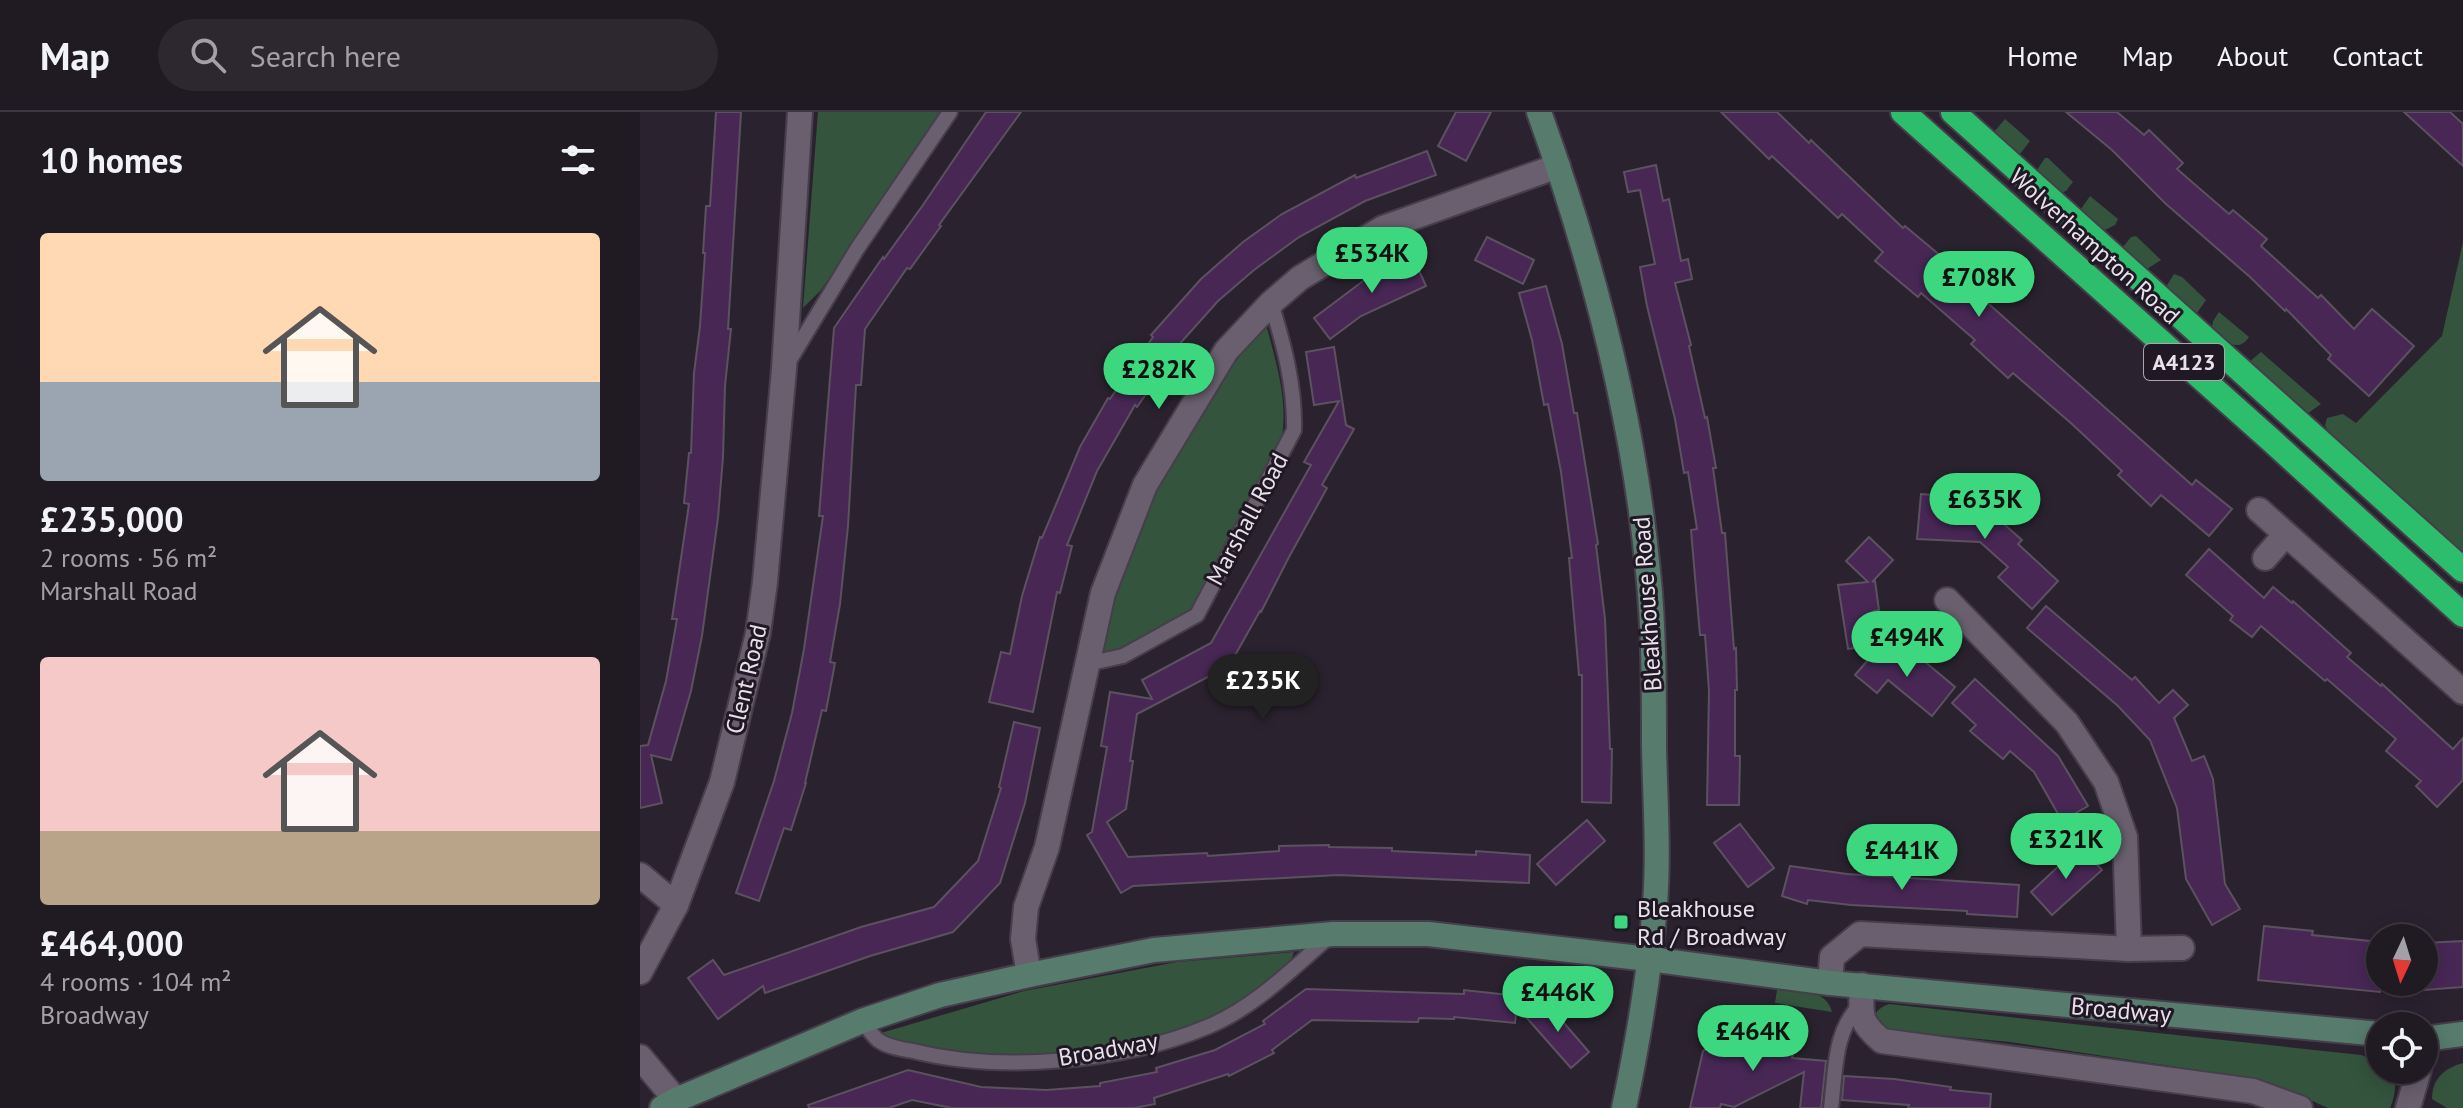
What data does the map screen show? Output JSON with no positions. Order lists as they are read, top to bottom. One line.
{"streets":{"highway":["Wolverhampton Road","A4123"],"street":["Bleakhouse Road","Clent Road","Broadway"],"lane":["Marshall Road"]},"crossings":[["Bleakhouse Road","Broadway"]],"places":{"transit":["Bleakhouse Rd / Broadway"]},"north":"bottom","page":{"header":"Map","search":"Search here","nav":["Home","Map","About","Contact"],"heading":"10 homes","list":[{"name":"£235,000","note":"2 rooms · 56 m² · Marshall Road"},{"name":"£464,000","note":"4 rooms · 104 m² · Broadway"}],"price":["£534K","£708K","£282K","£635K","£494K","£235K","£321K","£441K","£446K","£464K"]}}
